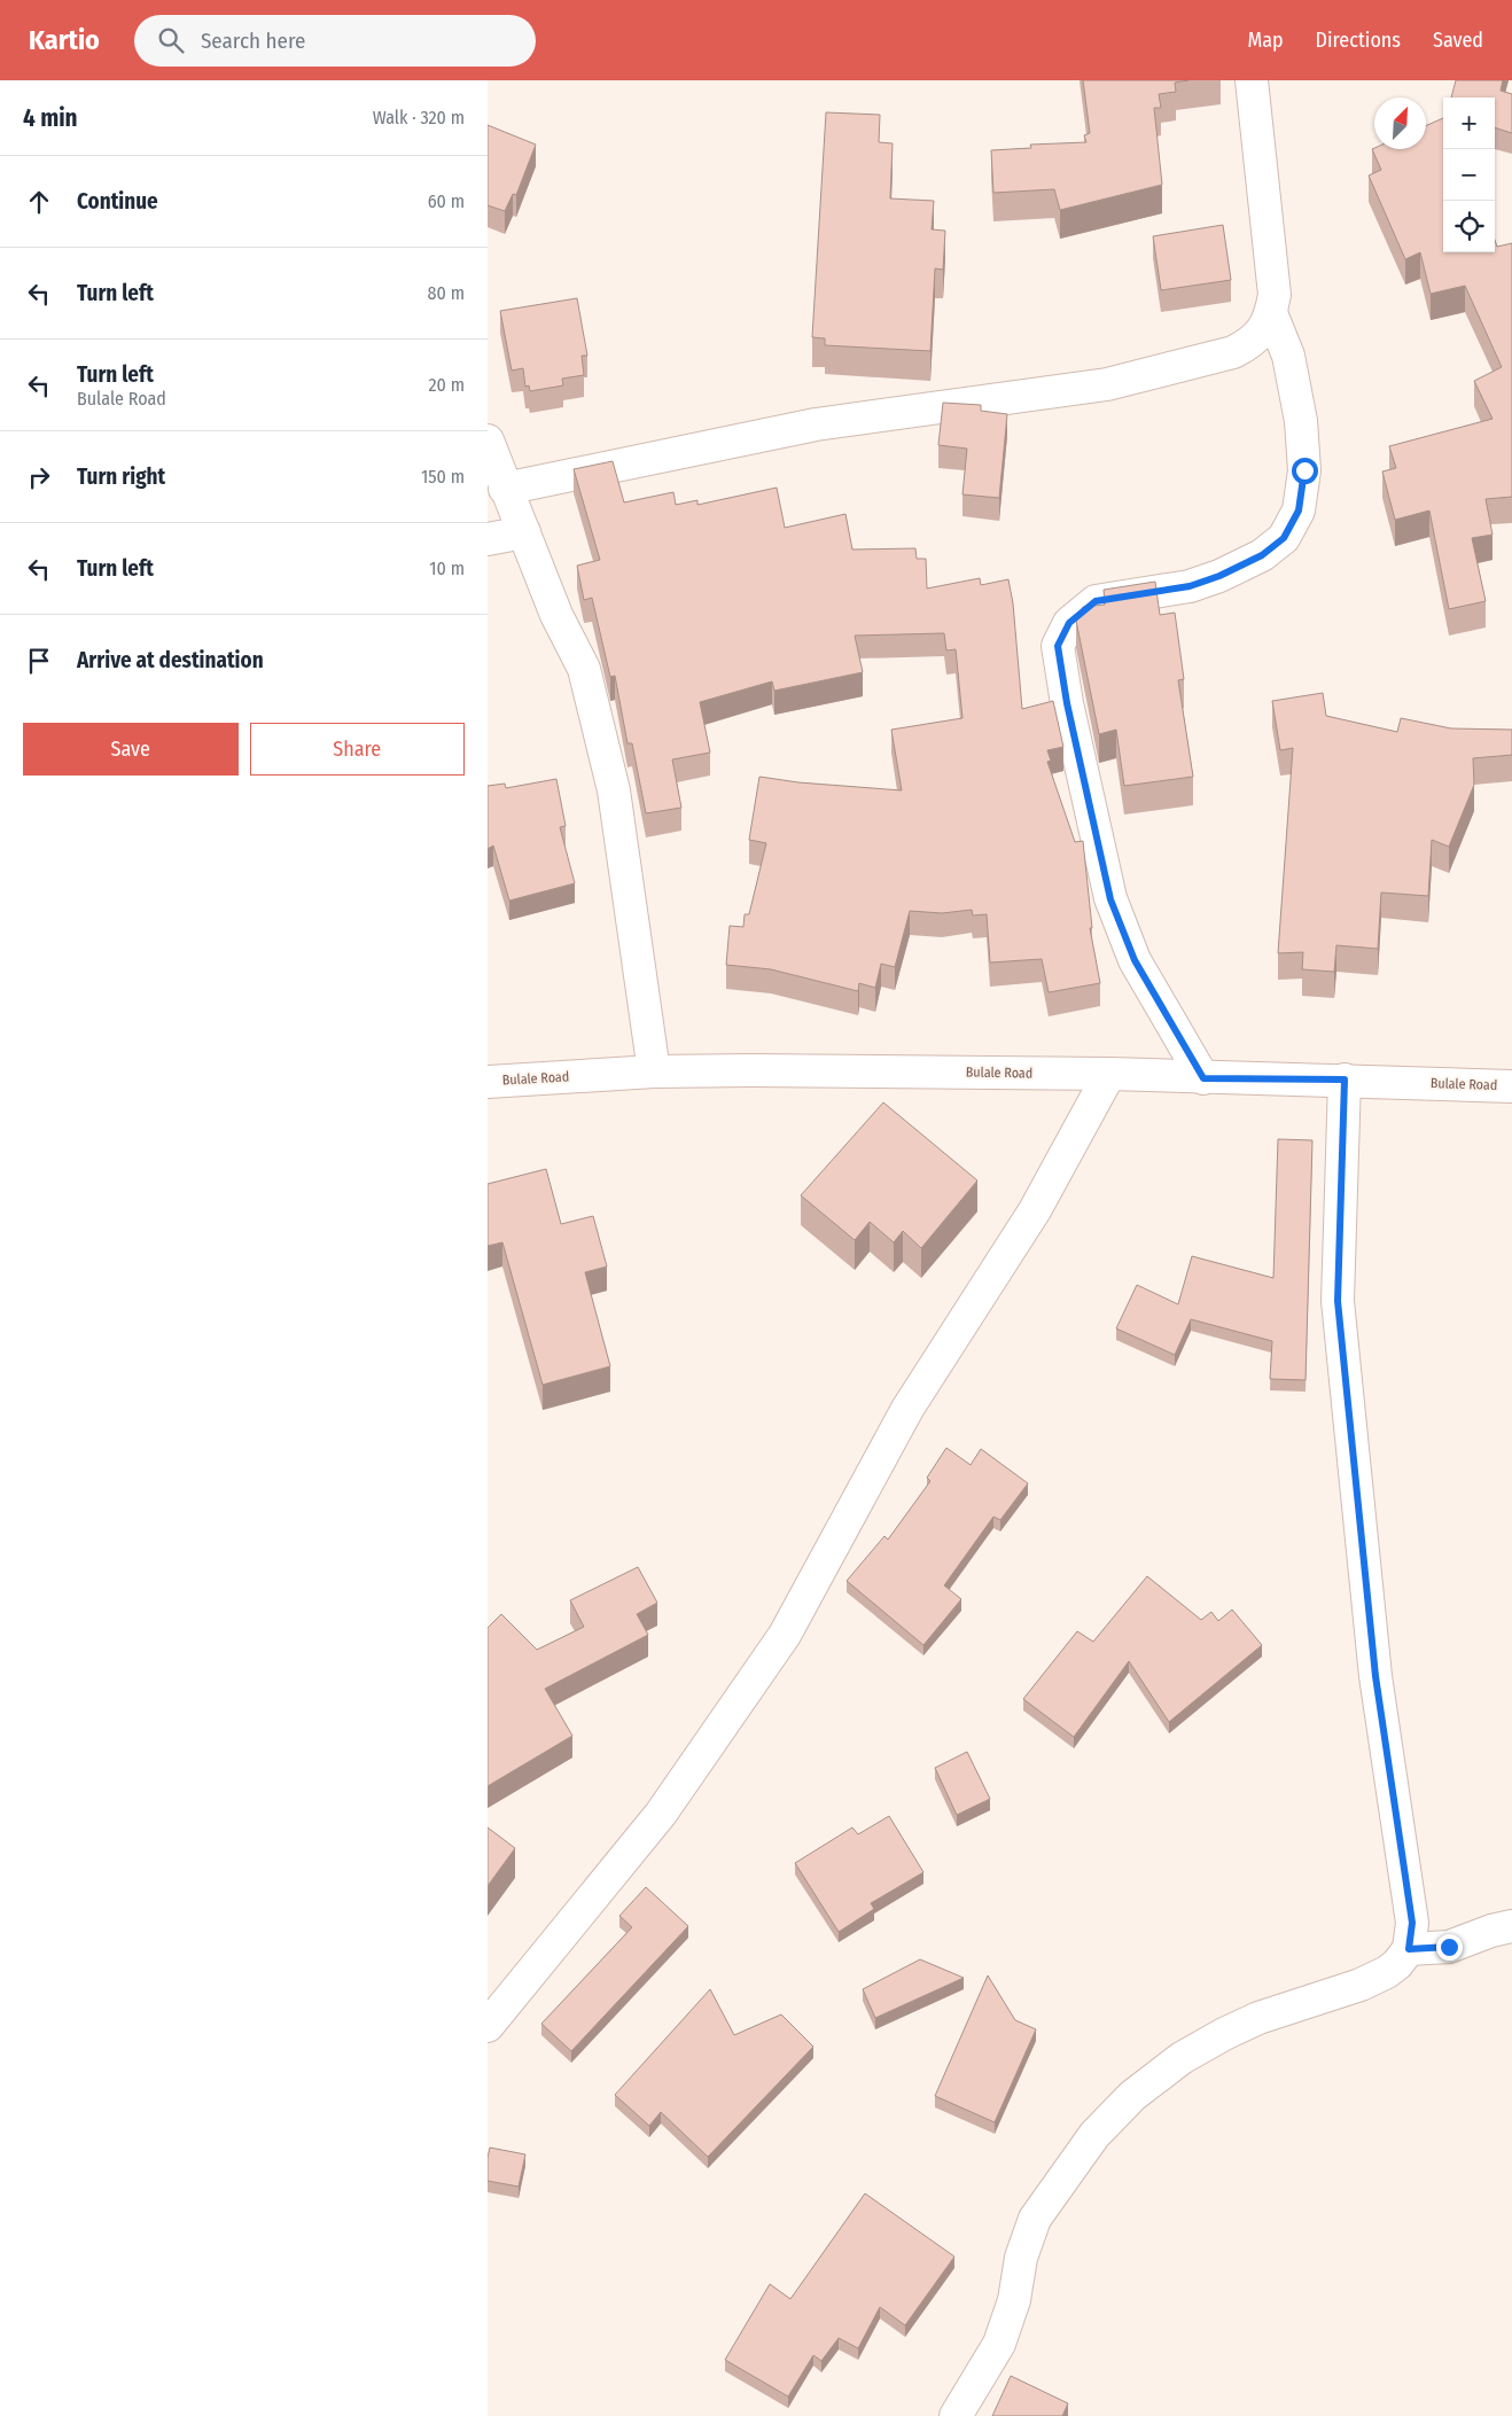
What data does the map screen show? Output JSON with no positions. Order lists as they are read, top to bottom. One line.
{"streets":{"street":["Bulale Road"]},"north":"top right","page":{"header":"Kartio","search":"Search here","nav":["Map","Directions","Saved"],"heading":["4 min","Walk · 320 m"],"map_buttons":["+","−"],"list":[["Continue","60 m"],["Turn left","80 m"],["Turn left","Bulale Road","20 m"],["Turn right","150 m"],["Turn left","10 m"],"Arrive at destination"],"buttons":["Save","Share"]}}
